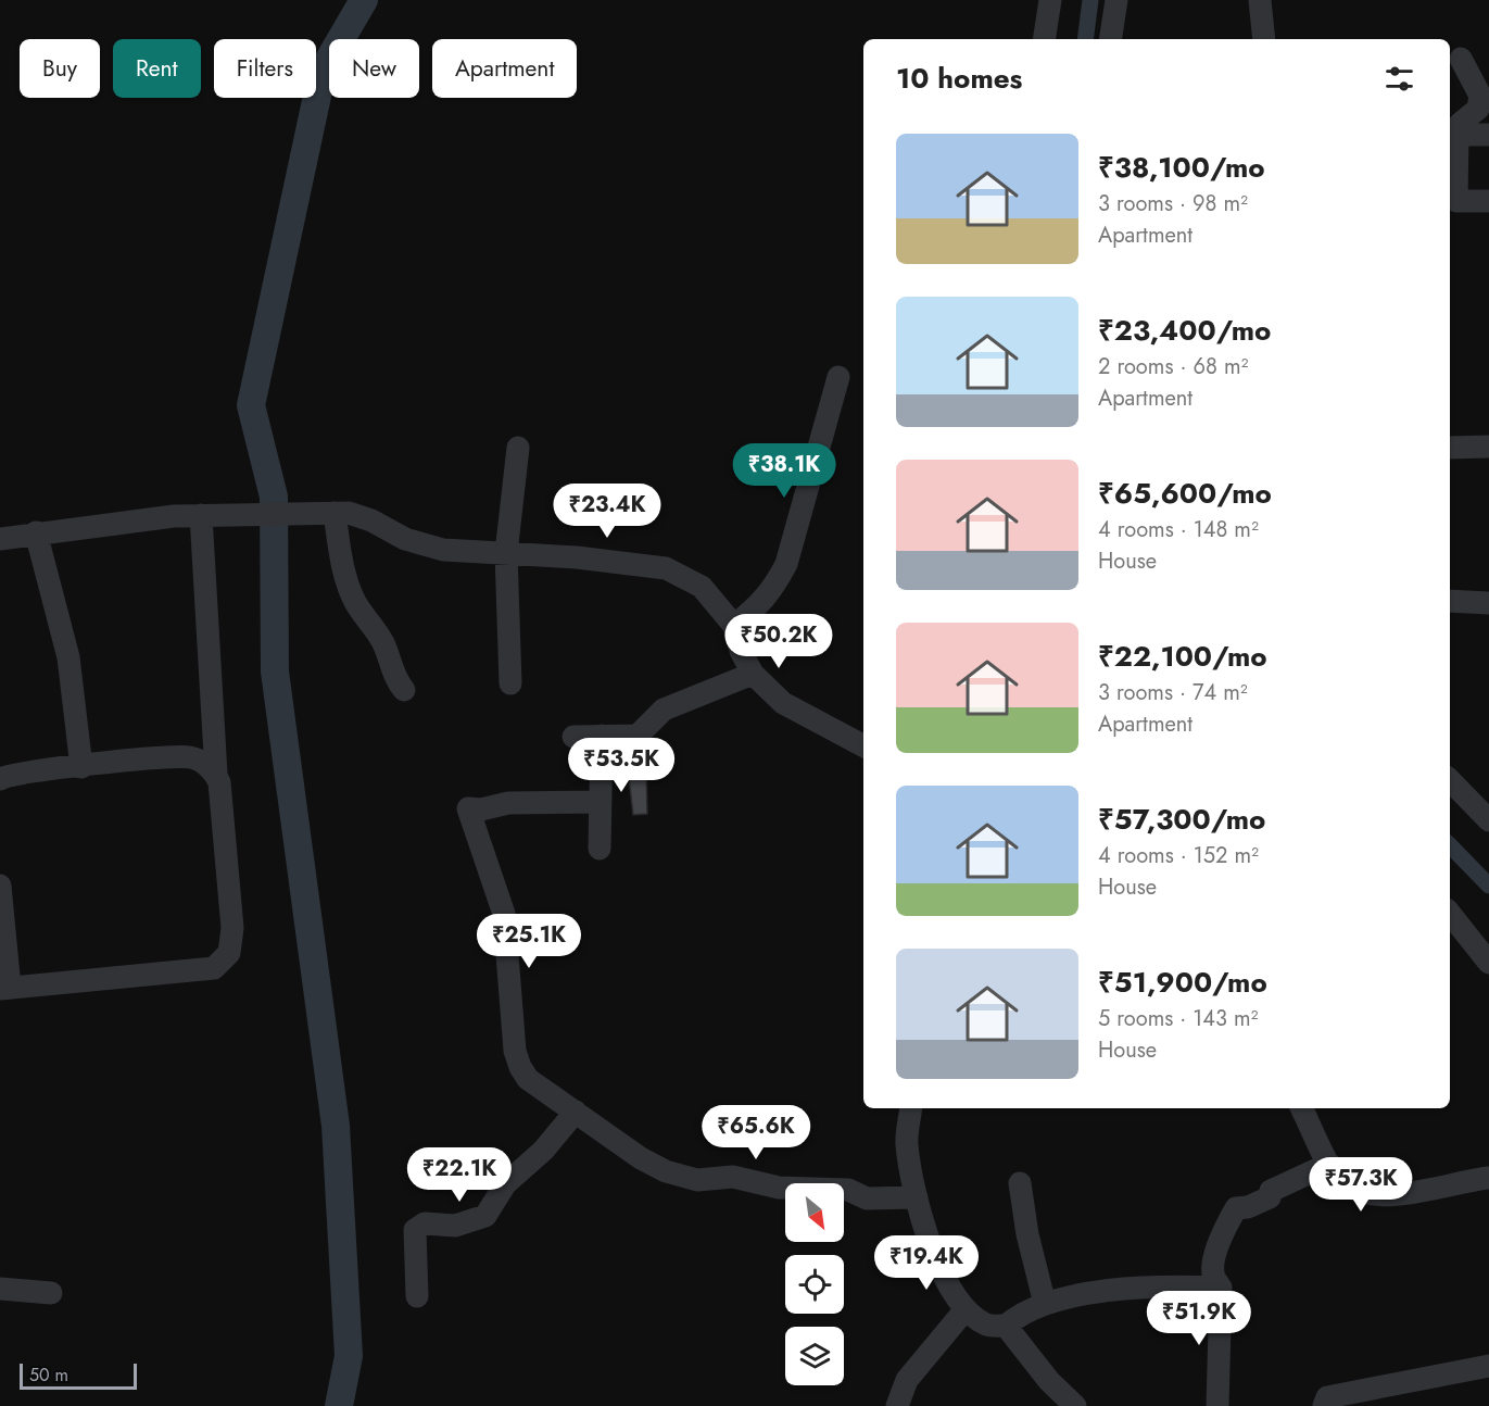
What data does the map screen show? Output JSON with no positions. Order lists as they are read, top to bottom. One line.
{"scale_bar":"50 m","north":"bottom right","page":{"chip":["Buy","Rent","Filters","New","Apartment"],"heading":"10 homes","list":[{"name":"₹38,100/mo","note":"3 rooms · 98 m² · Apartment"},{"name":"₹23,400/mo","note":"2 rooms · 68 m² · Apartment"},{"name":"₹65,600/mo","note":"4 rooms · 148 m² · House"},{"name":"₹22,100/mo","note":"3 rooms · 74 m² · Apartment"},{"name":"₹57,300/mo","note":"4 rooms · 152 m² · House"},{"name":"₹51,900/mo","note":"5 rooms · 143 m² · House"}],"price":["₹38.1K","₹23.4K","₹50.2K","₹53.5K","₹25.1K","₹65.6K","₹22.1K","₹57.3K","₹19.4K","₹51.9K"],"scale":"50 m"}}
